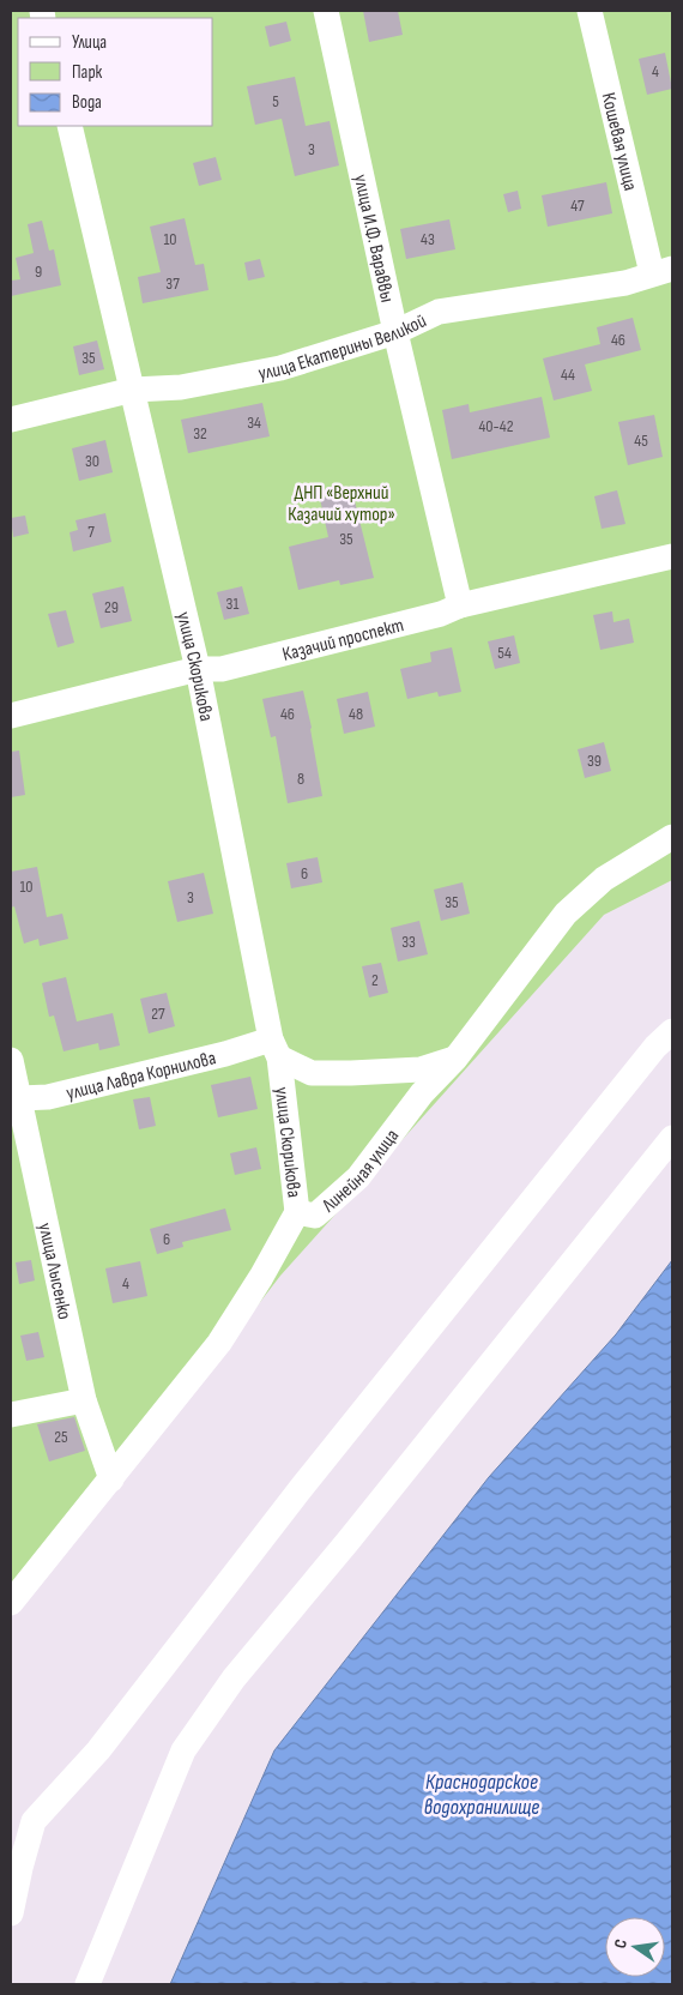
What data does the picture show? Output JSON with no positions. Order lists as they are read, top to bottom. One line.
{"streets":{"street":["Кошевая улица","улица И.Ф. Вараввы","улица Екатерины Великой","Казачий проспект","улица Скорикова","улица Лавра Корнилова","Линейная улица","улица Лысенко"]},"crossings":[["Кошевая улица","улица Екатерины Великой"],["улица И.Ф. Вараввы","улица Екатерины Великой"],["улица И.Ф. Вараввы","Казачий проспект"],["улица Екатерины Великой","улица Скорикова"],["Казачий проспект","улица Скорикова"],["улица Скорикова","улица Лавра Корнилова"],["улица Скорикова","Линейная улица"],["улица Лавра Корнилова","улица Лысенко"],["Линейная улица","улица Лысенко"]],"water":["Краснодарское водохранилище"],"parks":["ДНП «Верхний Казачий хутор»"],"house_numbers":["4","5","3","47","10","43","9","37","46","35","44","34","40-42","32","45","30","7","35","31","29","54","46","48","39","8","6","10","3","35","33","2","27","6","4","25"],"legend":["Улица","Парк","Вода"],"north":"left"}
